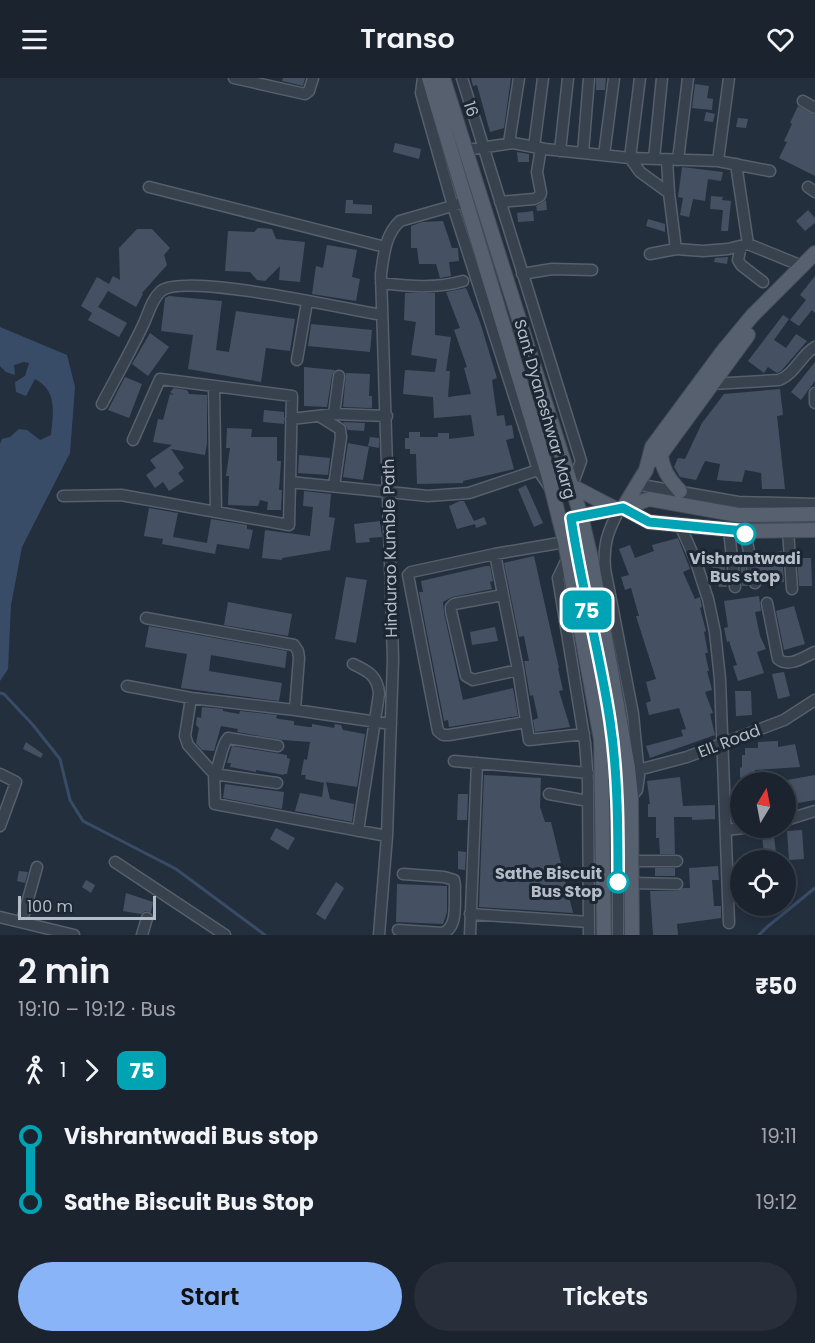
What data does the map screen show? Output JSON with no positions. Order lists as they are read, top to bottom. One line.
{"streets":{"main road":["16","Sant Dyaneshwar Marg"],"street":["Hindurao Kumble Path","EIL Road"]},"crossings":[["16","Sant Dyaneshwar Marg"],["Sant Dyaneshwar Marg","Hindurao Kumble Path"]],"places":["Vishrantwadi Bus stop","Sathe Biscuit Bus Stop"],"lines":["bus line 75"],"scale_bar":"100 m","north":"top","page":{"header":"Transo","on_map":"75","scale":"100 m","heading":["2 min","19:10 – 19:12 · Bus","₹50"],"legs":["1","75"],"list":[{"name":"Vishrantwadi Bus stop","value":"19:11"},{"name":"Sathe Biscuit Bus Stop","value":"19:12"}],"buttons":["Start","Tickets"]}}
